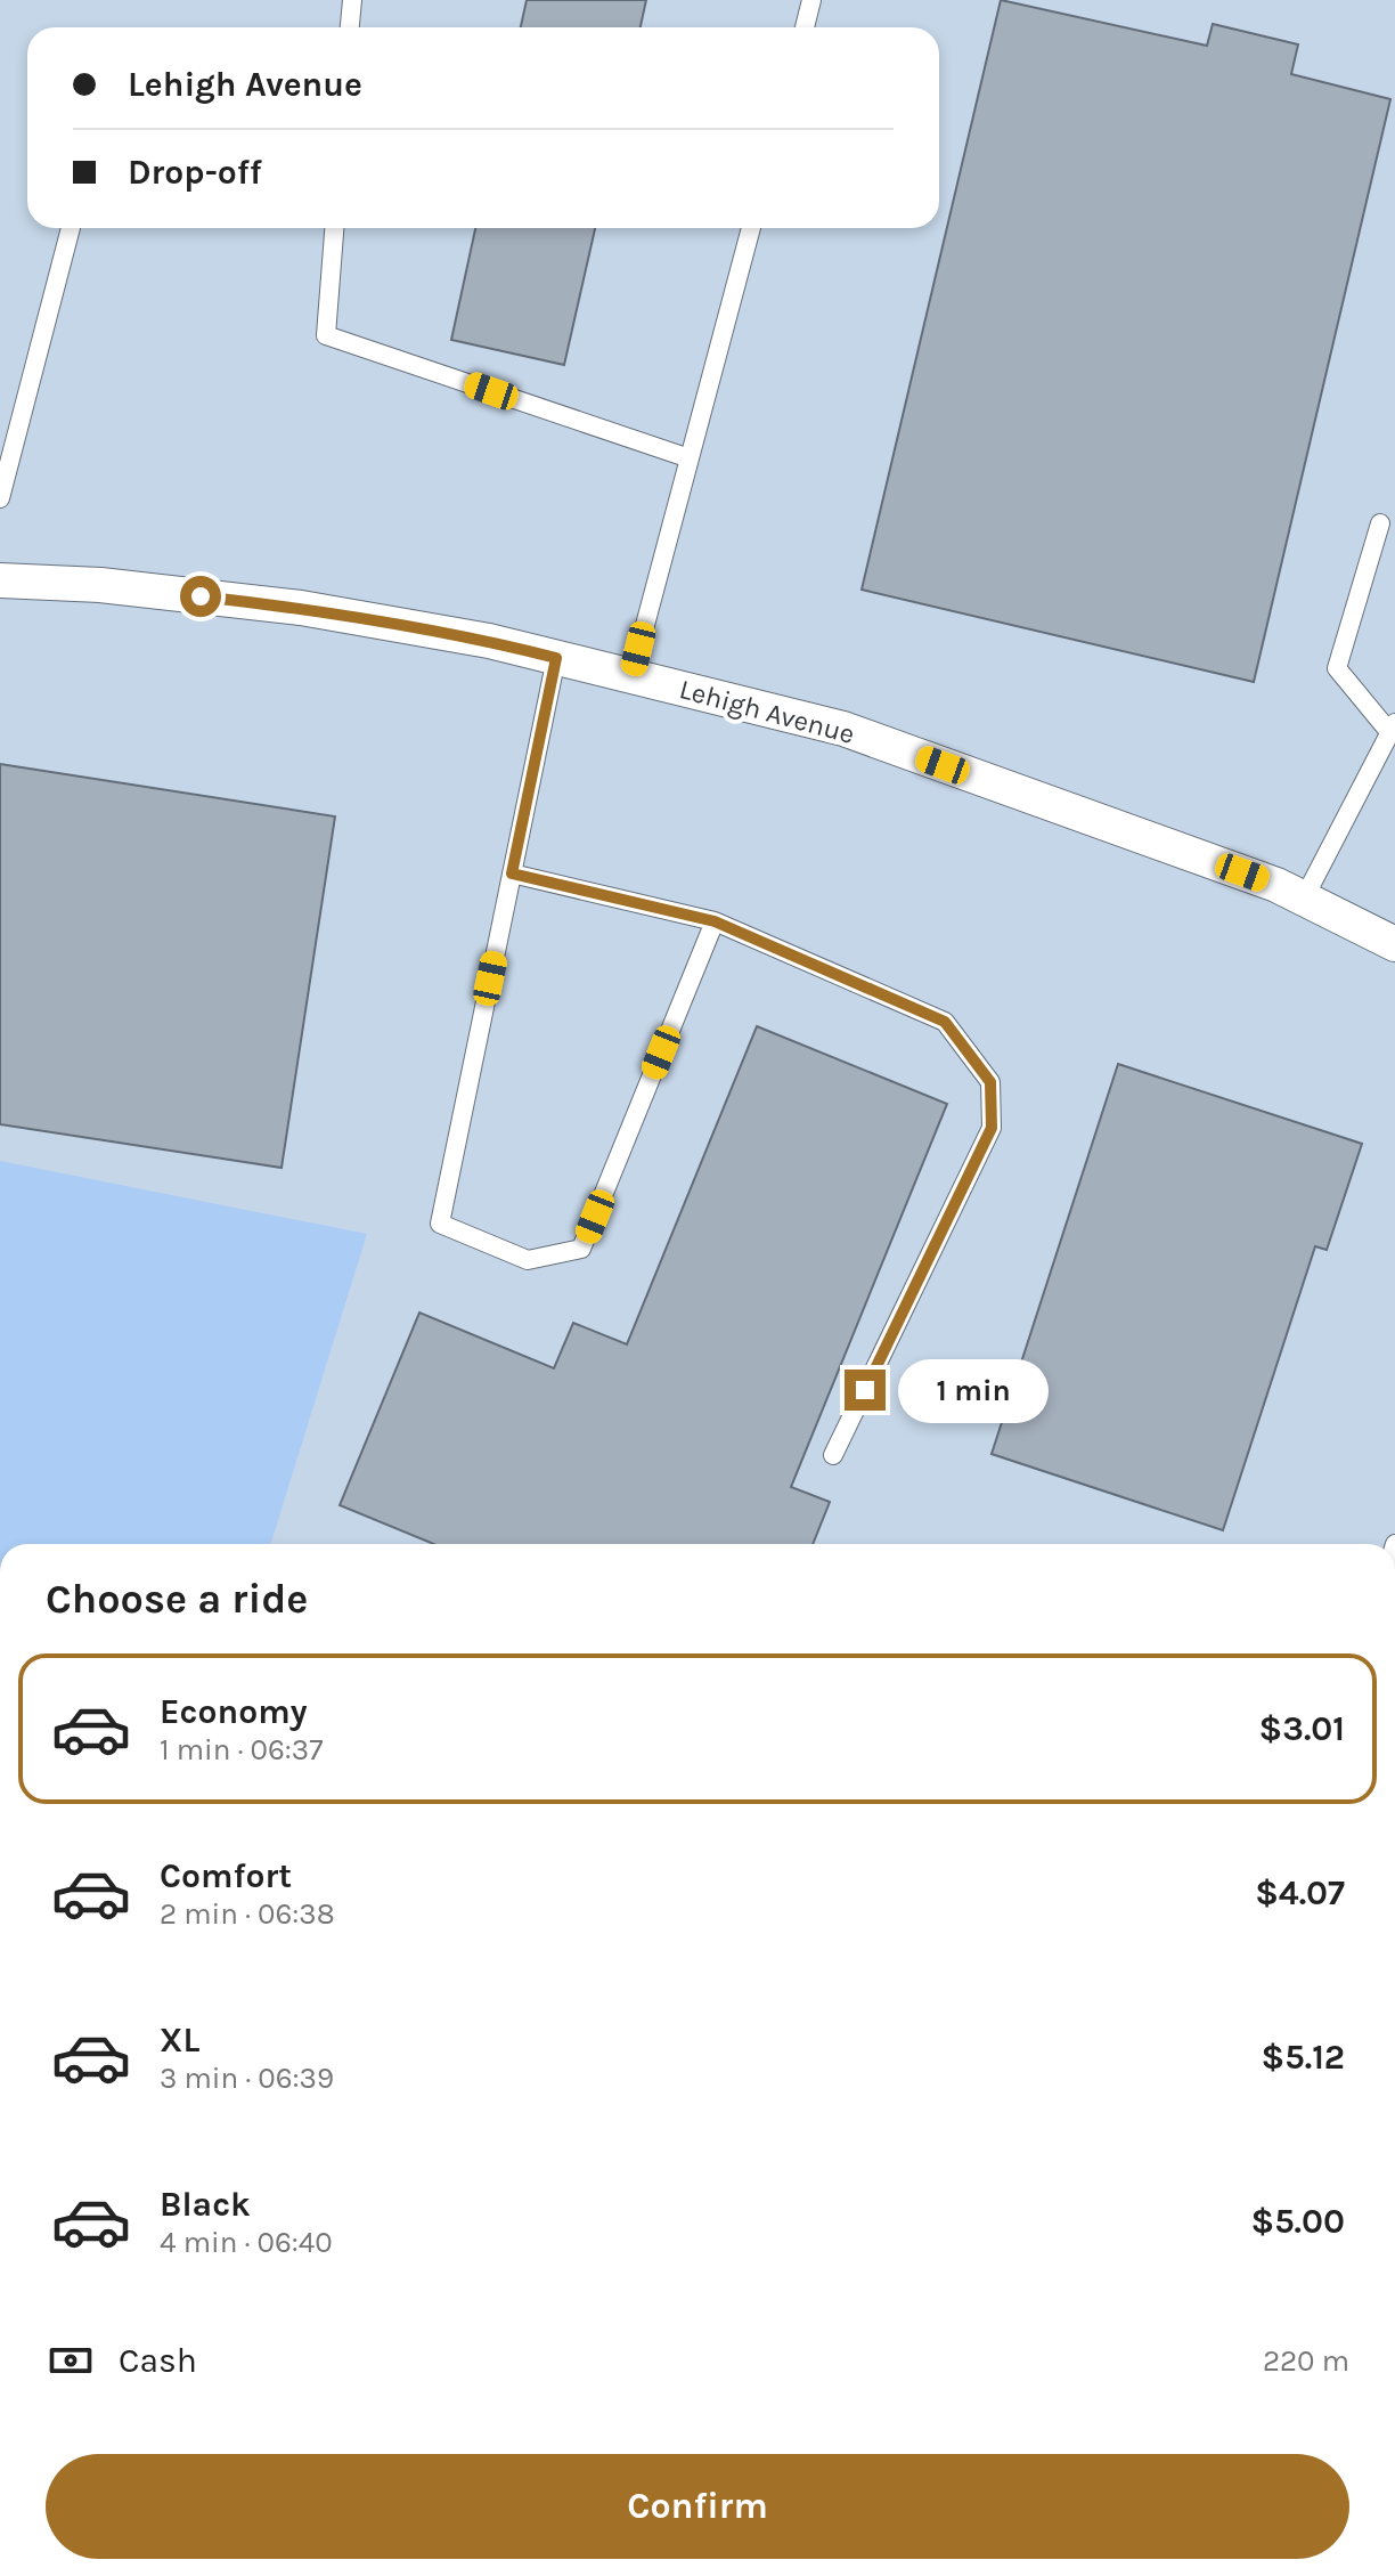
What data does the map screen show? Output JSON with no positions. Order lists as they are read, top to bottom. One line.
{"streets":{"street":["Lehigh Avenue"]},"page":{"banner":["Lehigh Avenue","Drop-off"],"bubble":"1 min","heading":"Choose a ride","list":[{"name":"Economy","note":"1 min · 06:37","value":"$3.01"},{"name":"Comfort","note":"2 min · 06:38","value":"$4.07"},{"name":"XL","note":"3 min · 06:39","value":"$5.12"},{"name":"Black","note":"4 min · 06:40","value":"$5.00"}],"pay":["Cash","220 m"],"buttons":"Confirm"}}
